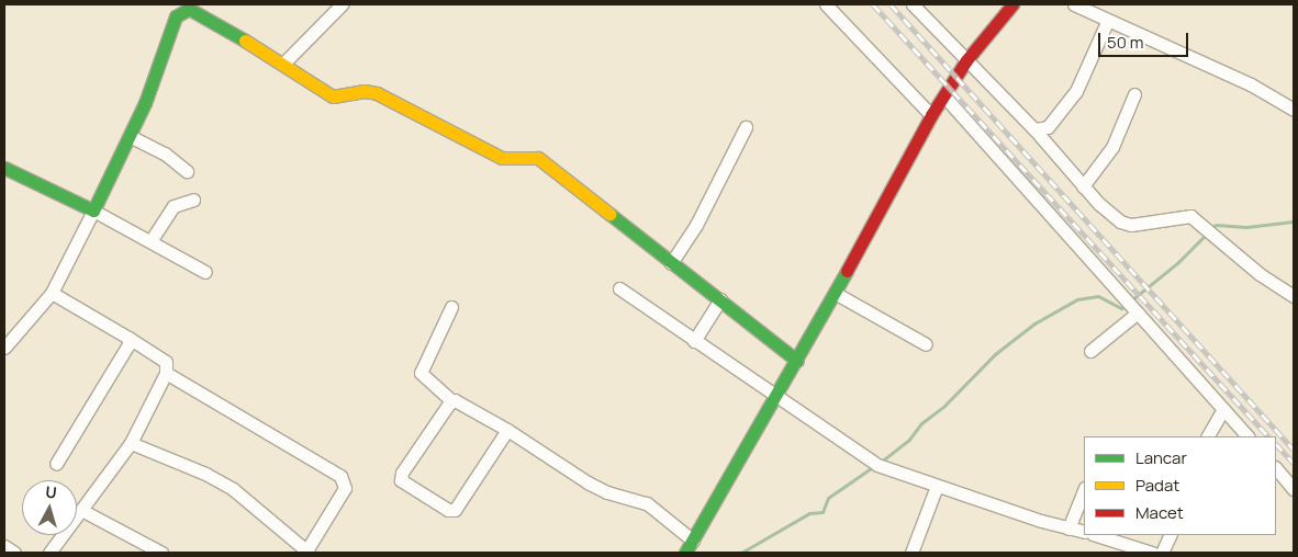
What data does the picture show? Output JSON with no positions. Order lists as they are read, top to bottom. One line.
{"legend":["Lancar","Padat","Macet"],"scale_bar":"50 m","north":"top"}
